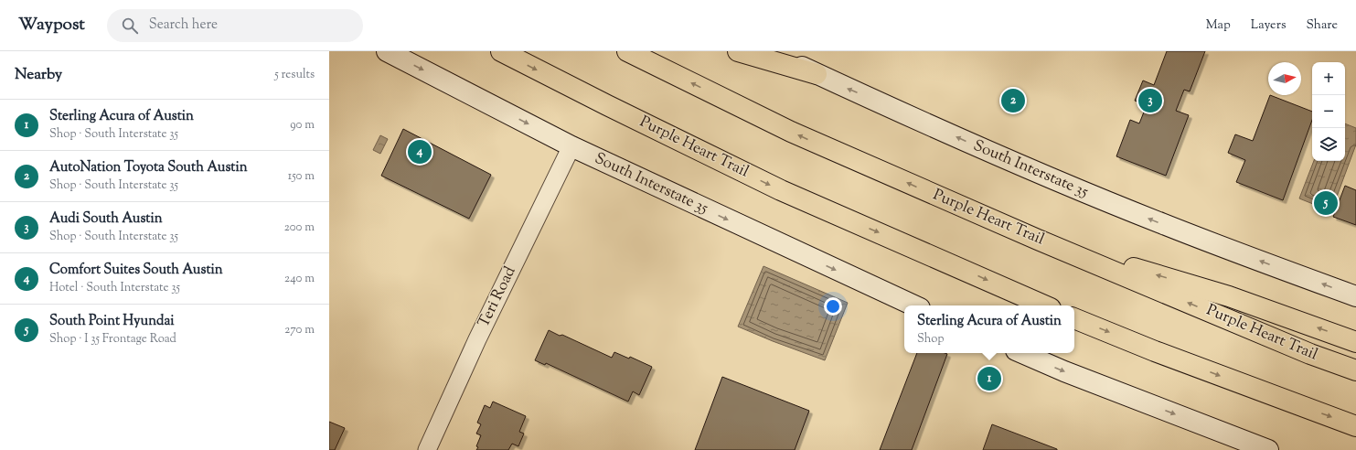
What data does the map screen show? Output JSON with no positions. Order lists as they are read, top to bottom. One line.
{"streets":{"highway":["Purple Heart Trail"],"main road":["South Interstate 35"],"street":["Teri Road"]},"crossings":[["South Interstate 35","Teri Road"]],"north":"right","page":{"header":"Waypost","search":"Search here","nav":["Map","Layers","Share"],"heading":["Nearby","5 results"],"map_buttons":["+","−"],"pins":["2","3","4","5","1"],"list":[{"mark":"1","name":"Sterling Acura of Austin","note":"Shop · South Interstate 35","value":"90 m"},{"mark":"2","name":"AutoNation Toyota South Austin","note":"Shop · South Interstate 35","value":"150 m"},{"mark":"3","name":"Audi South Austin","note":"Shop · South Interstate 35","value":"200 m"},{"mark":"4","name":"Comfort Suites South Austin","note":"Hotel · South Interstate 35","value":"240 m"},{"mark":"5","name":"South Point Hyundai","note":"Shop · I 35 Frontage Road","value":"270 m"}],"popup":["Sterling Acura of Austin","Shop"]}}
